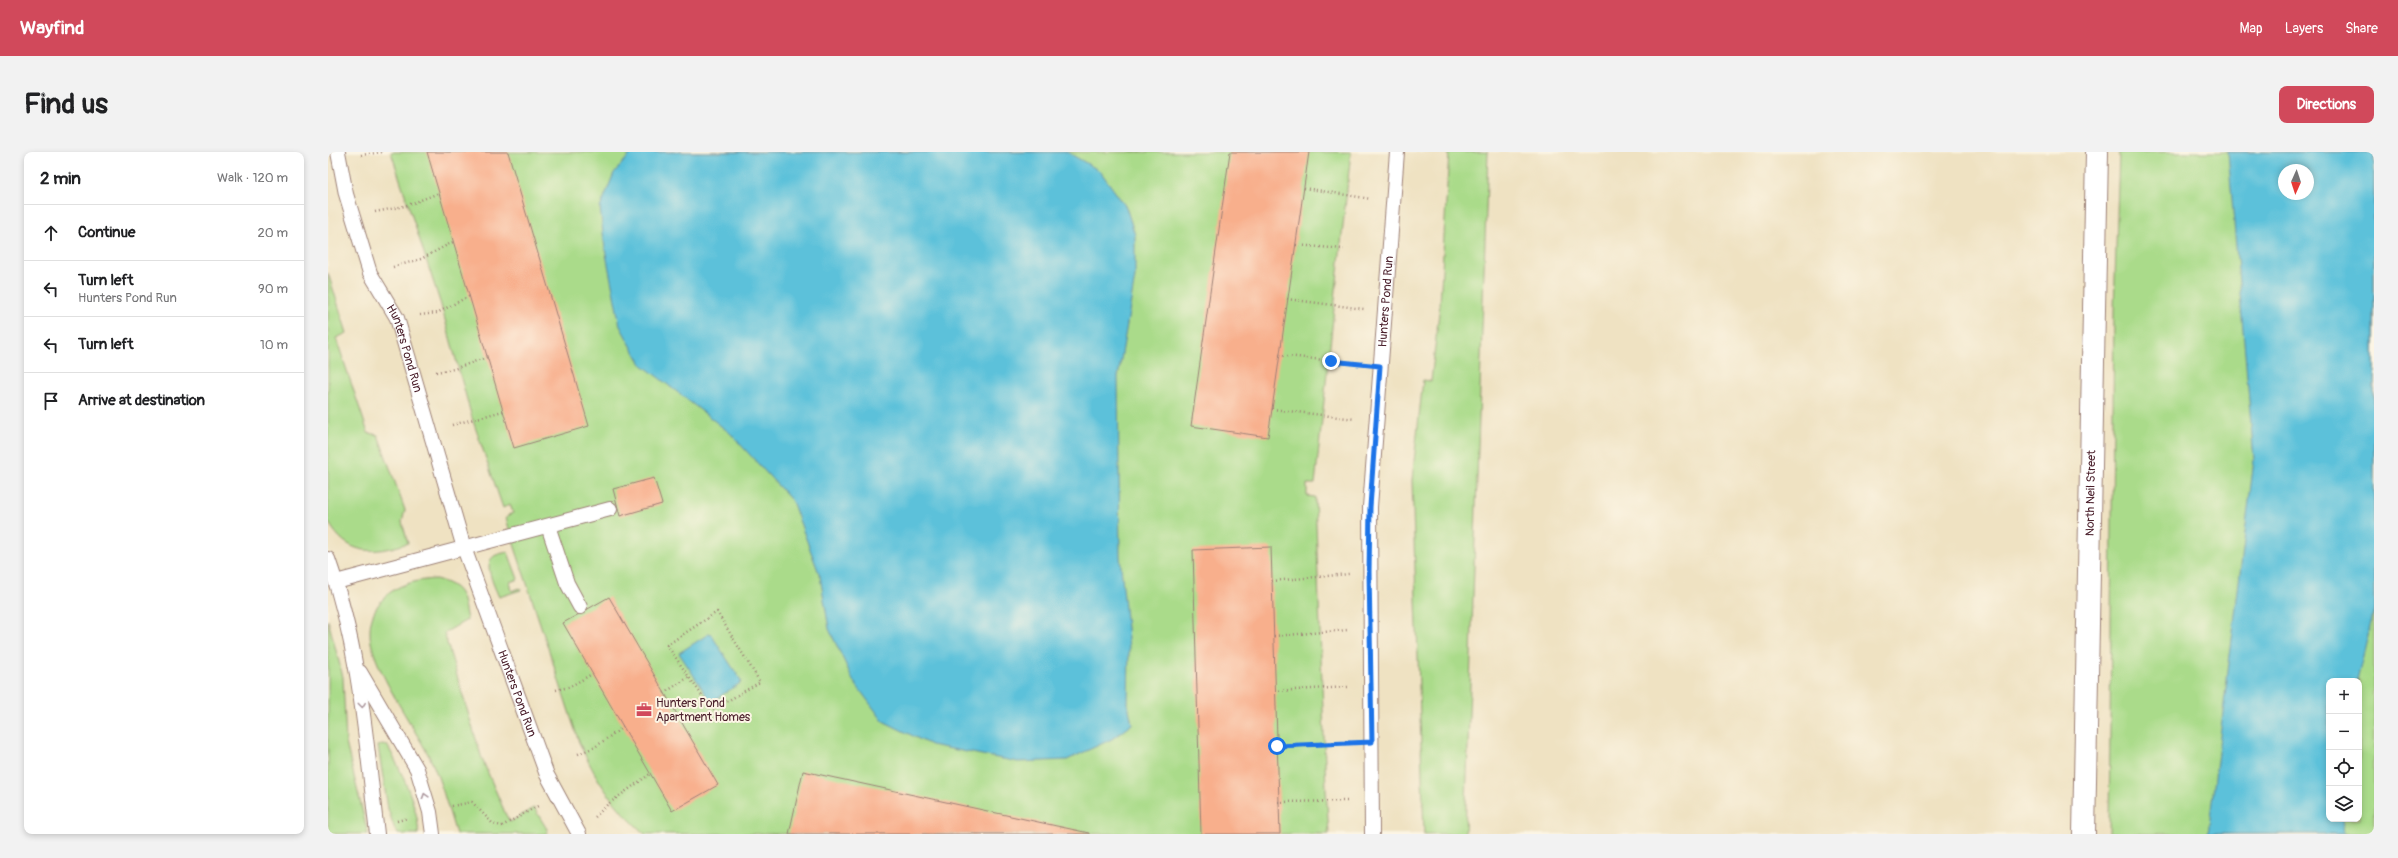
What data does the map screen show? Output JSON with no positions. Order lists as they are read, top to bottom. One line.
{"streets":{"main road":["North Neil Street"],"lane":["Hunters Pond Run"]},"places":{"office":["Hunters Pond Apartment Homes"]},"north":"bottom","page":{"header":"Wayfind","nav":["Map","Layers","Share"],"buttons":"Directions","title":"Find us","heading":["2 min","Walk · 120 m"],"list":[["Continue","20 m"],["Turn left","Hunters Pond Run","90 m"],["Turn left","10 m"],"Arrive at destination"],"map_buttons":["+","−"]}}
